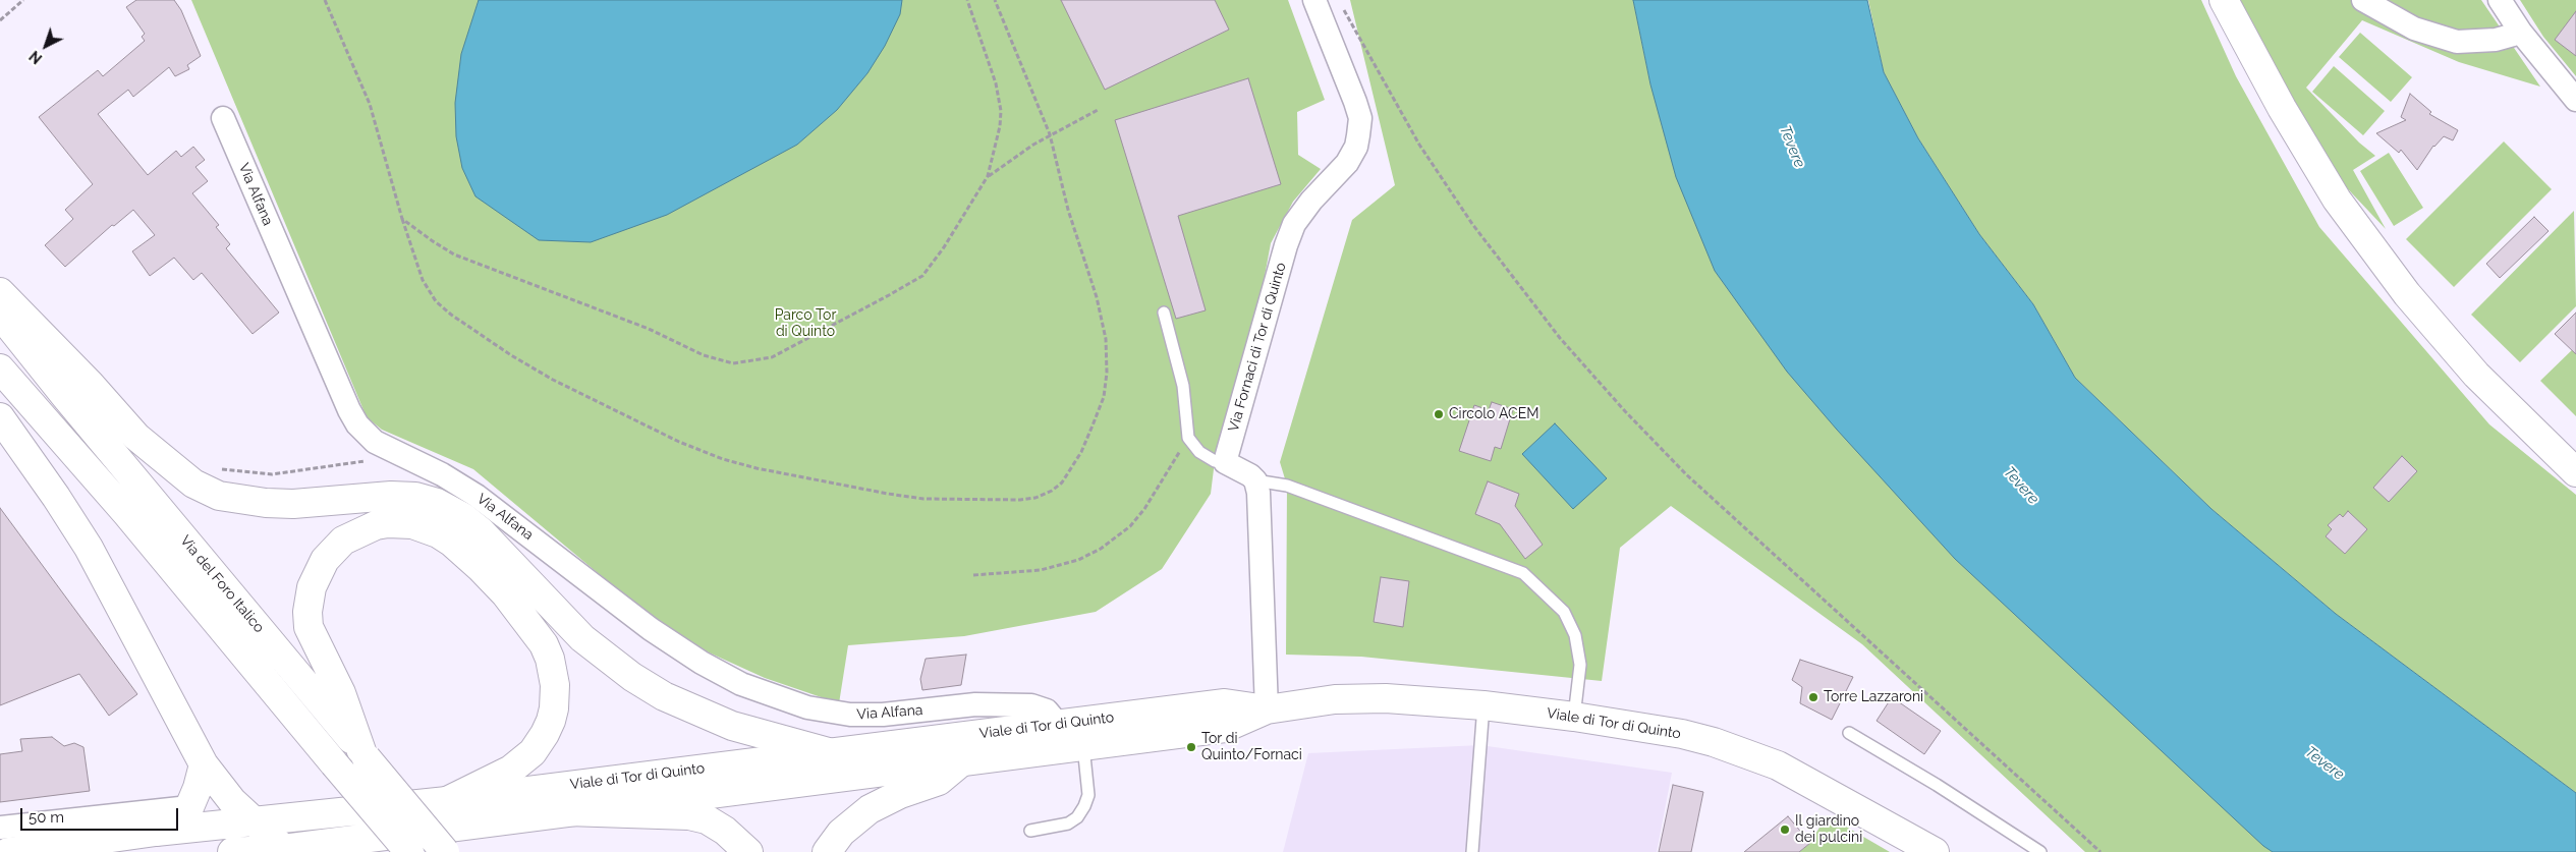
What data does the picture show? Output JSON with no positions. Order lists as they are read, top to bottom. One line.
{"streets":{"main road":["Via del Foro Italico","Viale di Tor di Quinto"],"street":["Via Alfana","Via Fornaci di Tor di Quinto"]},"crossings":[["Via Alfana","Viale di Tor di Quinto"]],"water":["Tevere"],"parks":["Parco Tor di Quinto"],"places":["Circolo ACEM","Torre Lazzaroni","Tor di Quinto/Fornaci","Il giardino dei pulcini"],"scale_bar":"50 m","north":"bottom left"}
